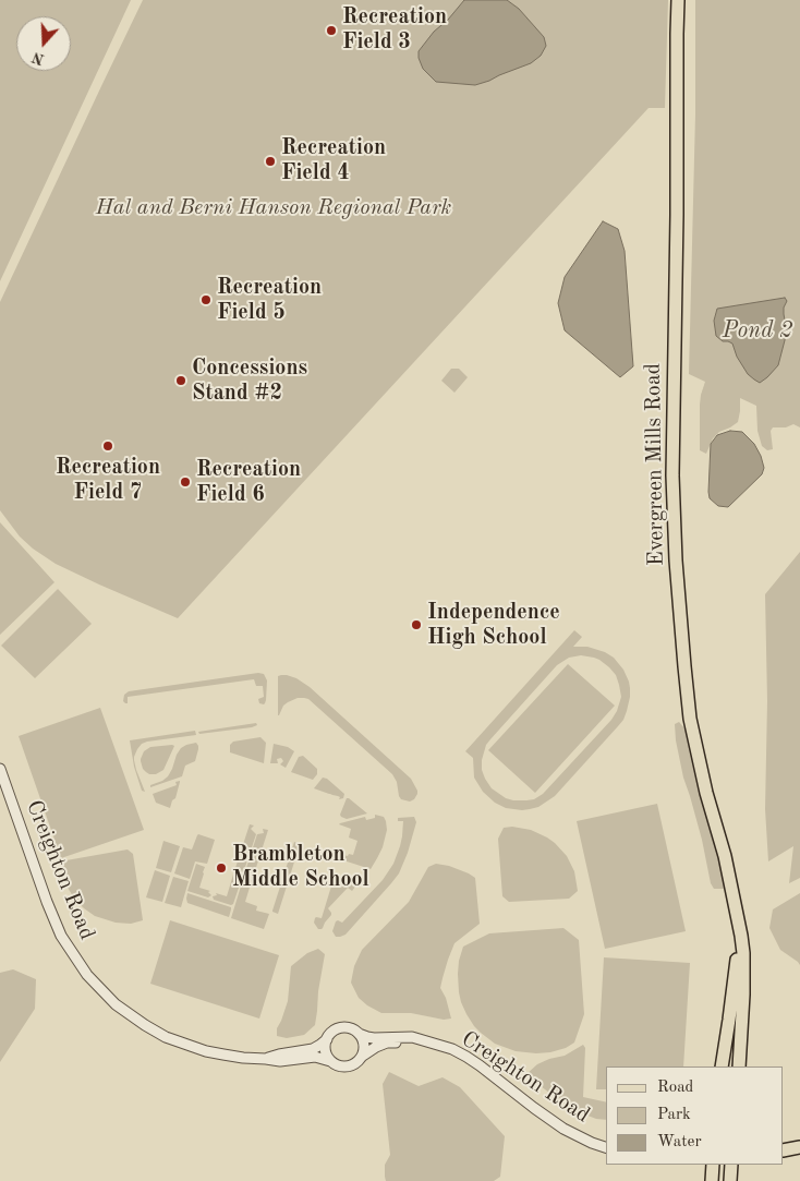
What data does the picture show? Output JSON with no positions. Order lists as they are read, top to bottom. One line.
{"streets":{"main road":["Evergreen Mills Road"],"street":["Creighton Road"]},"water":["Pond 2"],"parks":["Hal and Berni Hanson Regional Park"],"places":["Recreation Field 3","Recreation Field 4","Recreation Field 5","Concessions Stand #2","Recreation Field 7","Recreation Field 6","Independence High School","Brambleton Middle School"],"legend":["Road","Park","Water"],"north":"bottom"}
